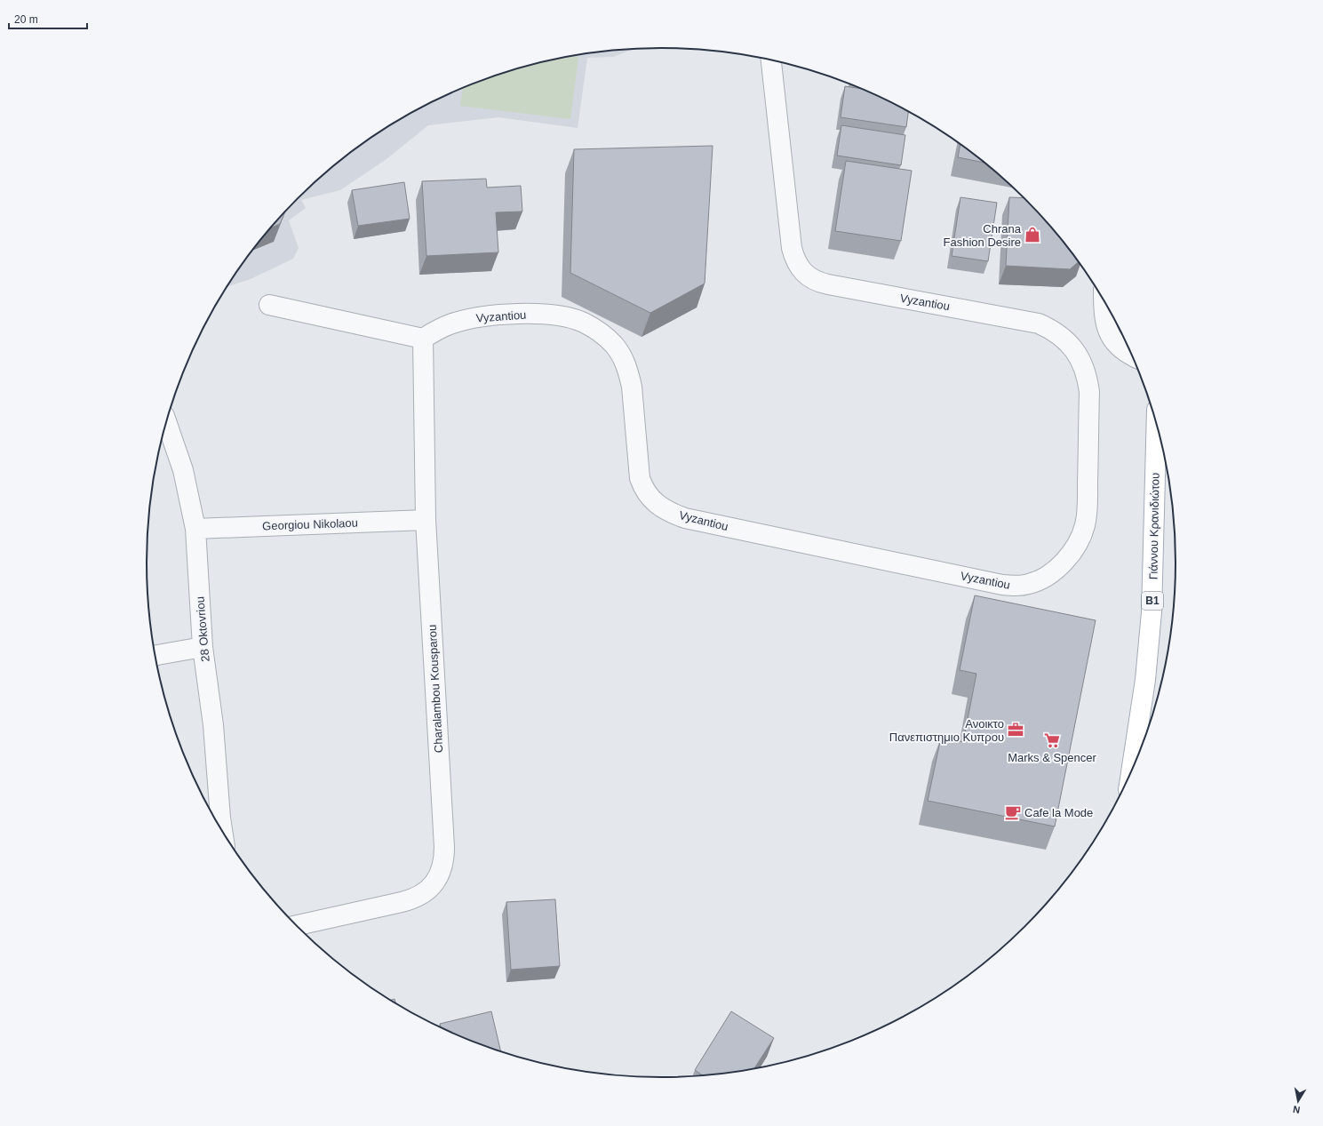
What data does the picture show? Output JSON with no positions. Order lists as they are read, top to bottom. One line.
{"streets":{"main road":["Γιάννου Κρανιδιώτου","B1"],"street":["Vyzantiou","Georgiou Nikolaou","28 Oktovriou","Charalambou Kousparou"]},"crossings":[["Vyzantiou","Charalambou Kousparou"],["Georgiou Nikolaou","28 Oktovriou"],["Georgiou Nikolaou","Charalambou Kousparou"]],"places":{"shop":["Chrana Fashion Desire"],"office":["Ανοικτο Πανεπιστημιο Κυπρου"],"supermarket":["Marks & Spencer"],"cafe":["Cafe la Mode"]},"scale_bar":"20 m","north":"bottom"}
